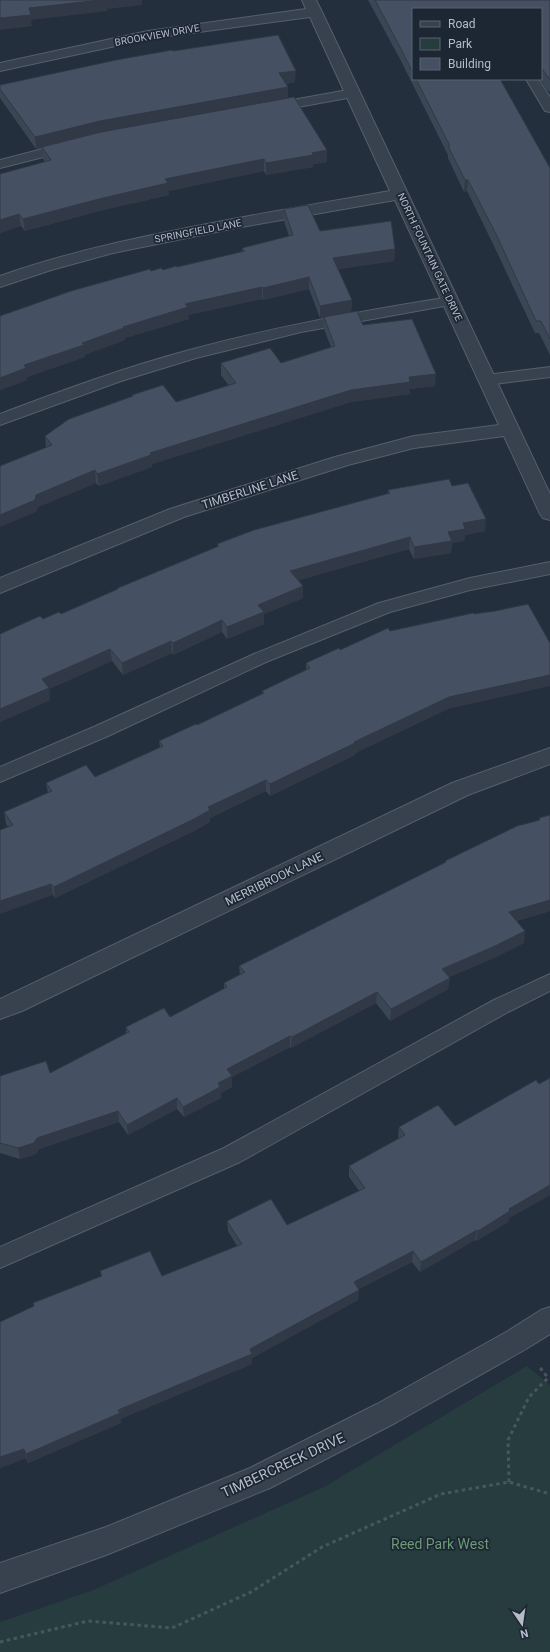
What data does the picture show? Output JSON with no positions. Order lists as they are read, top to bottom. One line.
{"streets":{"street":["BROOKVIEW DRIVE","SPRINGFIELD LANE","NORTH FOUNTAIN GATE DRIVE","TIMBERLINE LANE","MERRIBROOK LANE","TIMBERCREEK DRIVE"]},"crossings":[["BROOKVIEW DRIVE","NORTH FOUNTAIN GATE DRIVE"],["SPRINGFIELD LANE","NORTH FOUNTAIN GATE DRIVE"],["NORTH FOUNTAIN GATE DRIVE","TIMBERLINE LANE"]],"parks":["Reed Park West"],"legend":["Road","Park","Building"],"north":"bottom"}
